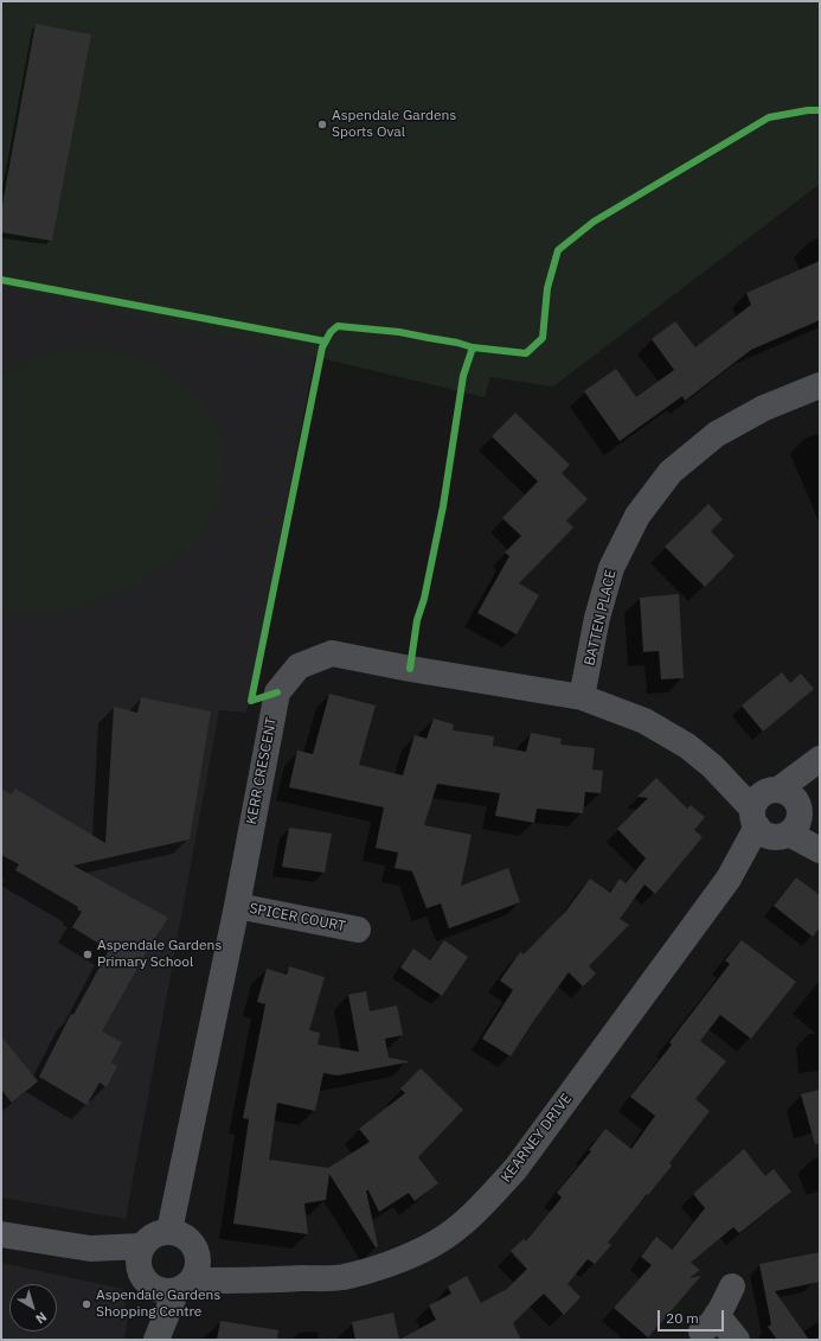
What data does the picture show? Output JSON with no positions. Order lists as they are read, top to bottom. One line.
{"streets":{"street":["BATTEN PLACE","KERR CRESCENT","SPICER COURT","KEARNEY DRIVE"]},"crossings":[["BATTEN PLACE","KERR CRESCENT"],["KERR CRESCENT","SPICER COURT"],["KERR CRESCENT","KEARNEY DRIVE"]],"places":["Aspendale Gardens Sports Oval","Aspendale Gardens Primary School","Aspendale Gardens Shopping Centre"],"scale_bar":"20 m","north":"bottom right"}
